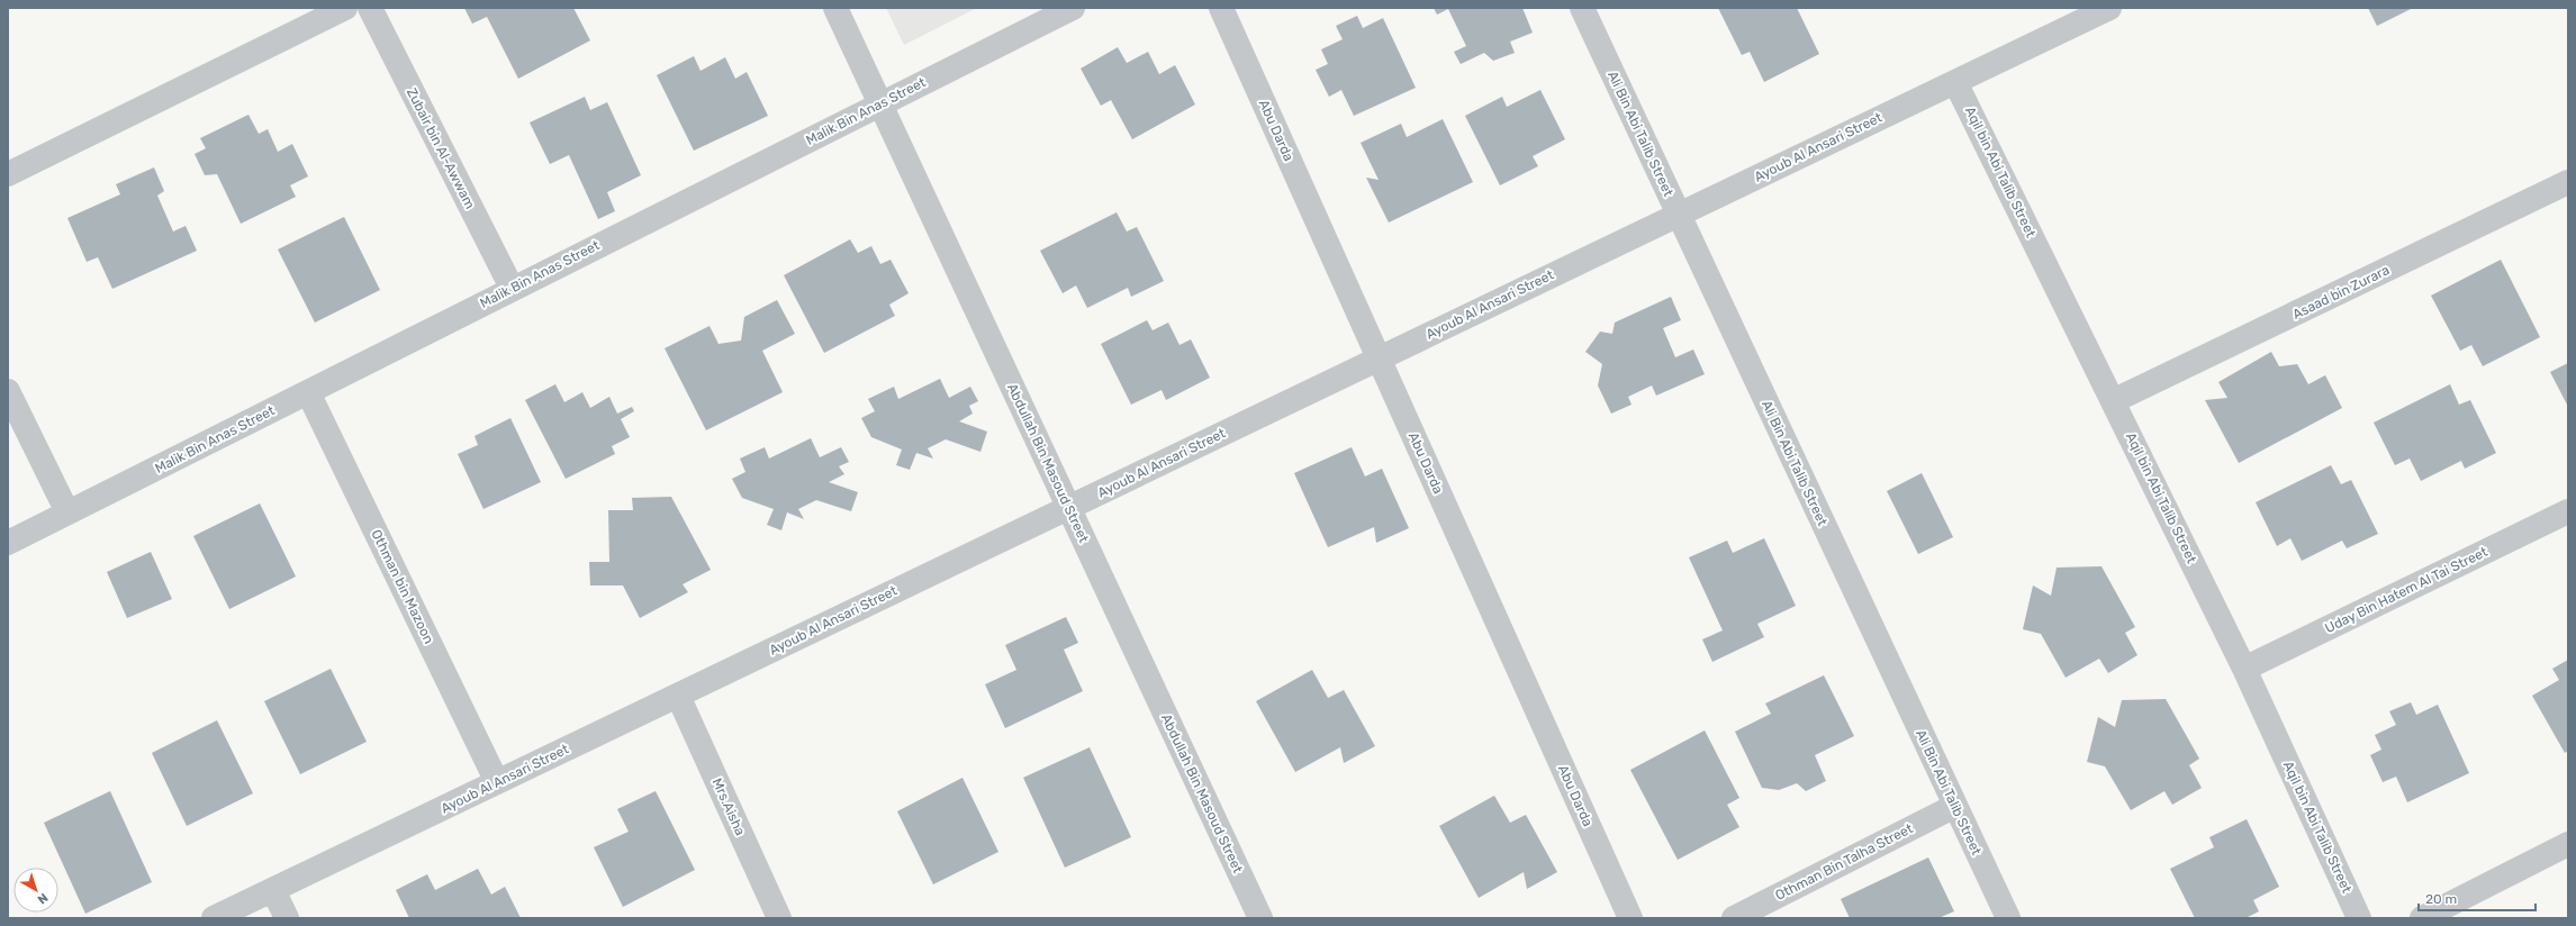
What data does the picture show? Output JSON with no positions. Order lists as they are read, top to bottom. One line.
{"streets":{"street":["Malik Bin Anas Street","Abu Darda","Ali Bin Abi Talib Street","Ayoub Al Ansari Street","Zubair bin Al-Awwam","Aqil bin Abi Talib Street","Asaad bin Zurara","Abdullah Bin Masoud Street","Othman bin Mazoon","Uday Bin Hatem Al Tai Street","Mrs.Aisha","Othman Bin Talha Street"]},"crossings":[["Malik Bin Anas Street","Zubair bin Al-Awwam"],["Malik Bin Anas Street","Abdullah Bin Masoud Street"],["Malik Bin Anas Street","Othman bin Mazoon"],["Abu Darda","Ayoub Al Ansari Street"],["Ali Bin Abi Talib Street","Ayoub Al Ansari Street"],["Ali Bin Abi Talib Street","Othman Bin Talha Street"],["Ayoub Al Ansari Street","Aqil bin Abi Talib Street"],["Ayoub Al Ansari Street","Abdullah Bin Masoud Street"],["Ayoub Al Ansari Street","Othman bin Mazoon"],["Ayoub Al Ansari Street","Mrs.Aisha"],["Aqil bin Abi Talib Street","Asaad bin Zurara"],["Aqil bin Abi Talib Street","Uday Bin Hatem Al Tai Street"]],"scale_bar":"20 m","north":"bottom right"}
